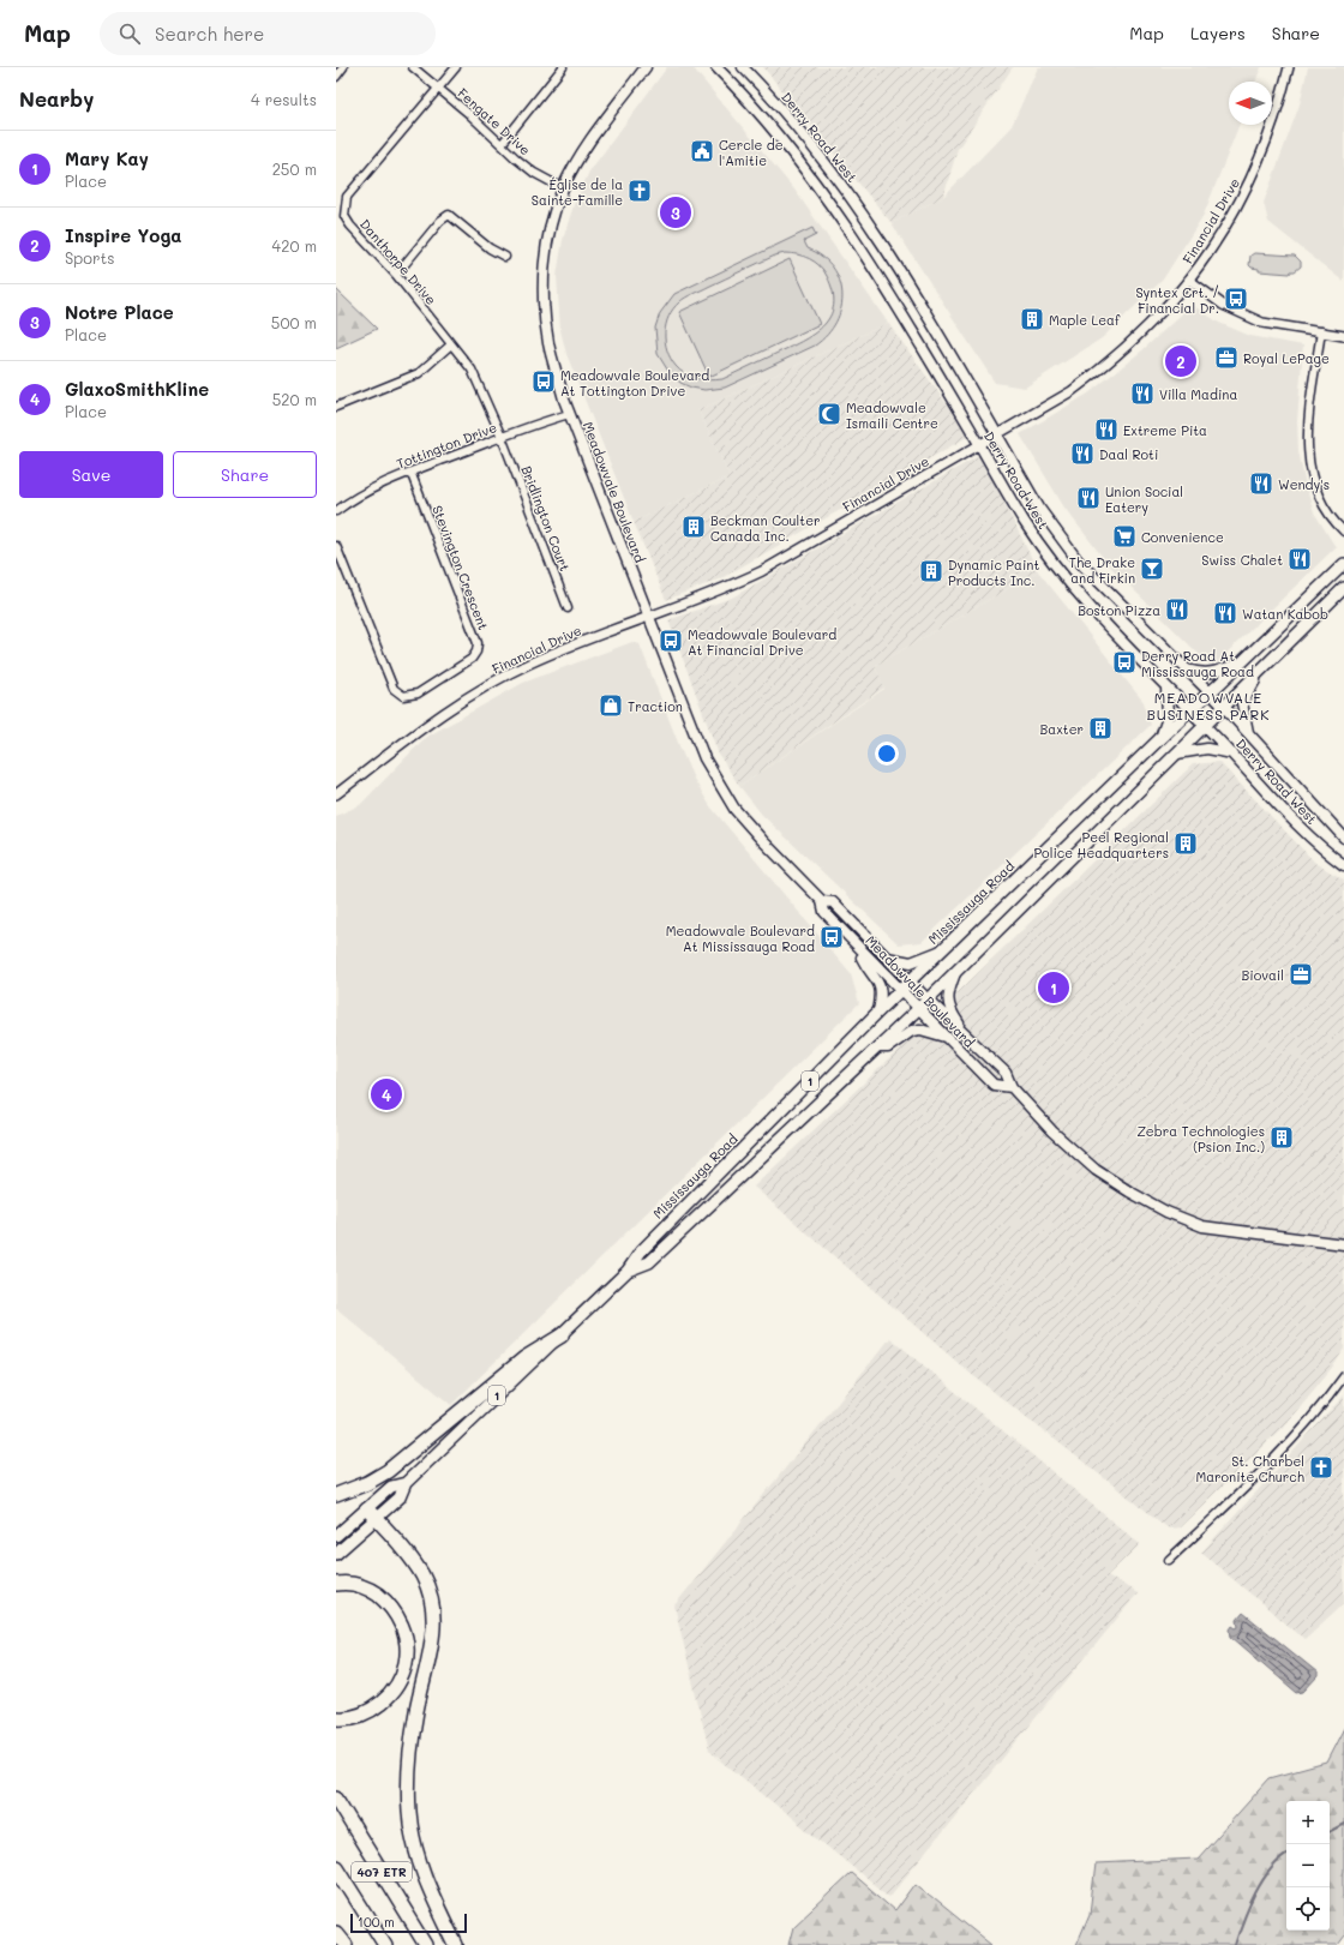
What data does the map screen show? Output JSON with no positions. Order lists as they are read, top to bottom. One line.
{"streets":{"highway":["407 ETR"],"main road":["Derry Road West","Meadowvale Boulevard","Mississauga Road","1"],"street":["Fengate Drive","Financial Drive","Danthorpe Drive","Tottington Drive","Bridlington Court","Stevington Crescent"]},"crossings":[["Fengate Drive","Danthorpe Drive"],["Fengate Drive","Meadowvale Boulevard"],["Derry Road West","Financial Drive"],["Derry Road West","Mississauga Road"],["Financial Drive","Meadowvale Boulevard"],["Danthorpe Drive","Tottington Drive"],["Danthorpe Drive","Bridlington Court"],["Tottington Drive","Meadowvale Boulevard"],["Tottington Drive","Bridlington Court"],["Tottington Drive","Stevington Crescent"],["Meadowvale Boulevard","Mississauga Road"]],"districts":["MEADOWVALE BUSINESS PARK"],"places":{"public building":["Cercle de l'Amitie"],"church":["Église de la Sainte-Famille","St. Charbel Maronite Church"],"bus stop":["Syntex Crt. / Financial Dr.","Meadowvale Boulevard At Tottington Drive","Meadowvale Boulevard At Financial Drive","Derry Road At Mississauga Road","Meadowvale Boulevard At Mississauga Road"],"building":["Maple Leaf","Beckman Coulter Canada Inc.","Dynamic Paint Products Inc.","Baxter","Peel Regional Police Headquarters","Zebra Technologies (Psion Inc.)"],"office":["Royal LePage","Biovail"],"restaurant":["Villa Madina","Extreme Pita","Daal Roti","Wendy's","Union Social Eatery","Swiss Chalet","Boston Pizza","Watan Kabob"],"mosque":["Meadowvale Ismaili Centre"],"supermarket":["Convenience"],"bar":["The Drake and Firkin"],"shop":["Traction"]},"scale_bar":"100 m","north":"left","page":{"header":"Map","search":"Search here","nav":["Map","Layers","Share"],"heading":["Nearby","4 results"],"list":[{"mark":"1","name":"Mary Kay","note":"Place","value":"250 m"},{"mark":"2","name":"Inspire Yoga","note":"Sports","value":"420 m"},{"mark":"3","name":"Notre Place","note":"Place","value":"500 m"},{"mark":"4","name":"GlaxoSmithKline","note":"Place","value":"520 m"}],"pins":["3","2","1","4"],"buttons":["Save","Share"],"map_buttons":["+","−"],"scale":"100 m"}}
